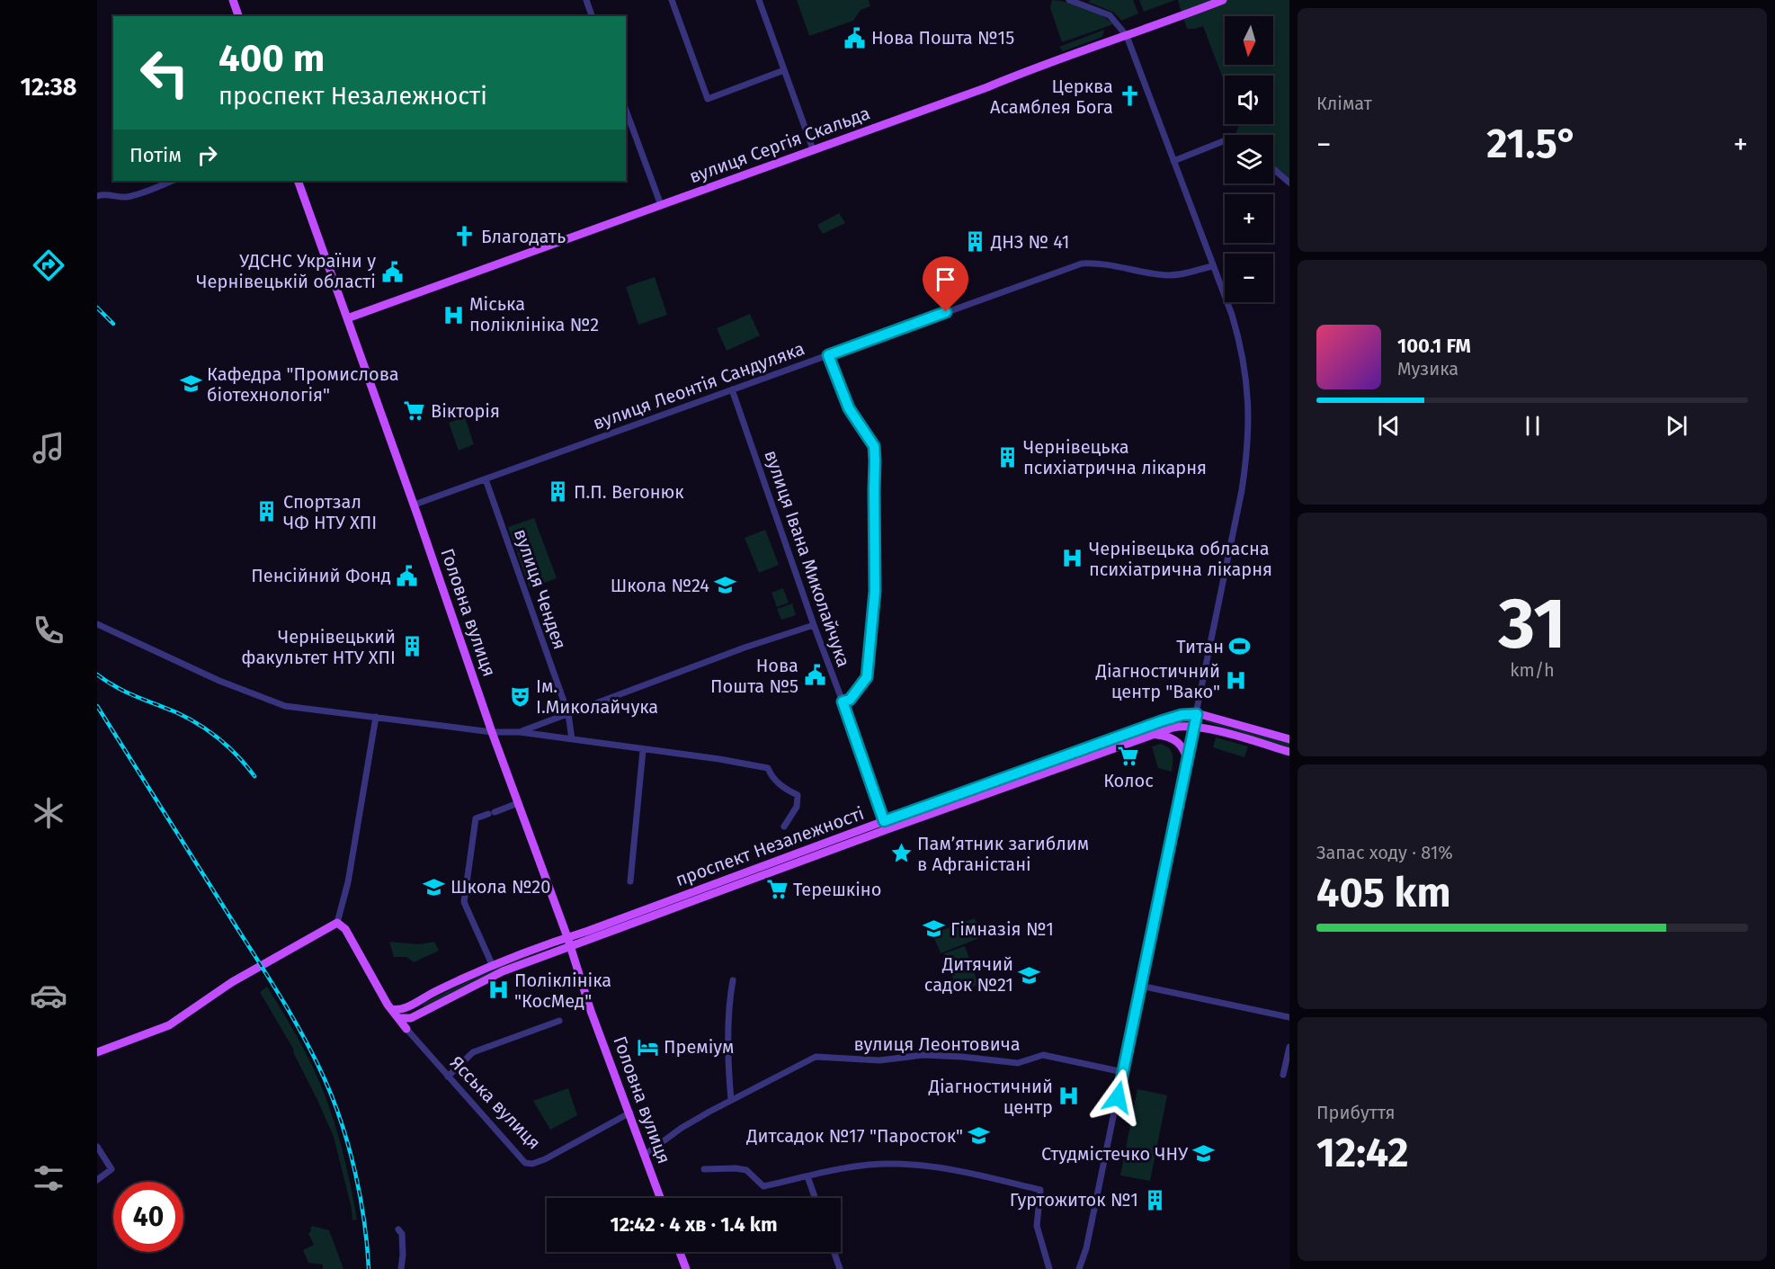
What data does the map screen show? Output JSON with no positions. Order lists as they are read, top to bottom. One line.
{"streets":{"main road":["вулиця Сергія Скальда","Головна вулиця","проспект Незалежності"],"street":["вулиця Леонтія Сандуляка","вулиця Івана Миколайчука","вулиця Чендея","вулиця Леонтовича","Ясська вулиця"]},"crossings":[["вулиця Сергія Скальда","Головна вулиця"],["вулиця Леонтія Сандуляка","вулиця Івана Миколайчука"],["вулиця Леонтія Сандуляка","вулиця Чендея"],["вулиця Леонтія Сандуляка","Головна вулиця"],["вулиця Івана Миколайчука","проспект Незалежності"],["Головна вулиця","проспект Незалежності"],["Головна вулиця","вулиця Леонтовича"],["Головна вулиця","Ясська вулиця"]],"places":{"public building":["Нова Пошта №15","УДСНС України у Чернівецькій області","Пенсійний Фонд","Нова Пошта №5"],"church":["Церква Асамблея Бога","Благодать"],"building":["ДНЗ № 41","Чернівецька психіатрична лікарня","П.П. Вегонюк","Спортзал ЧФ НТУ ХПІ","Чернівецький факультет НТУ ХПІ","Гуртожиток №1"],"hospital":["Міська поліклініка №2","Чернівецька обласна психіатрична лікарня","Діагностичний центр \"Вако\"","Поліклініка \"КосМед\"","Діагностичний центр"],"school or university":["Кафедра \"Промислова біотехнологія\"","Школа №24","Школа №20","Гімназія №1","Дитячий садок №21","Дитсадок №17 \"Паросток\"","Студмістечко ЧНУ"],"supermarket":["Вікторія","Колос","Терешкіно"],"sports":["Титан"],"theatre":["Ім. І.Миколайчука"],"place":["Пам’ятник загиблим в Афганістані"],"hotel":["Преміум"]},"north":"bottom","page":{"tabs":"12:38","tile":["Клімат",["31","km/h"],["Запас ходу · 81%","405 km"],["Прибуття","12:42"]],"map_buttons":["+","−"],"turn":["400 m","проспект Незалежності"],"heat":["−","21.5°","+"],"then":"Потім","song":["100.1 FM","Музика"],"limit":"40","trip":"12:42 · 4 хв · 1.4 km"}}
